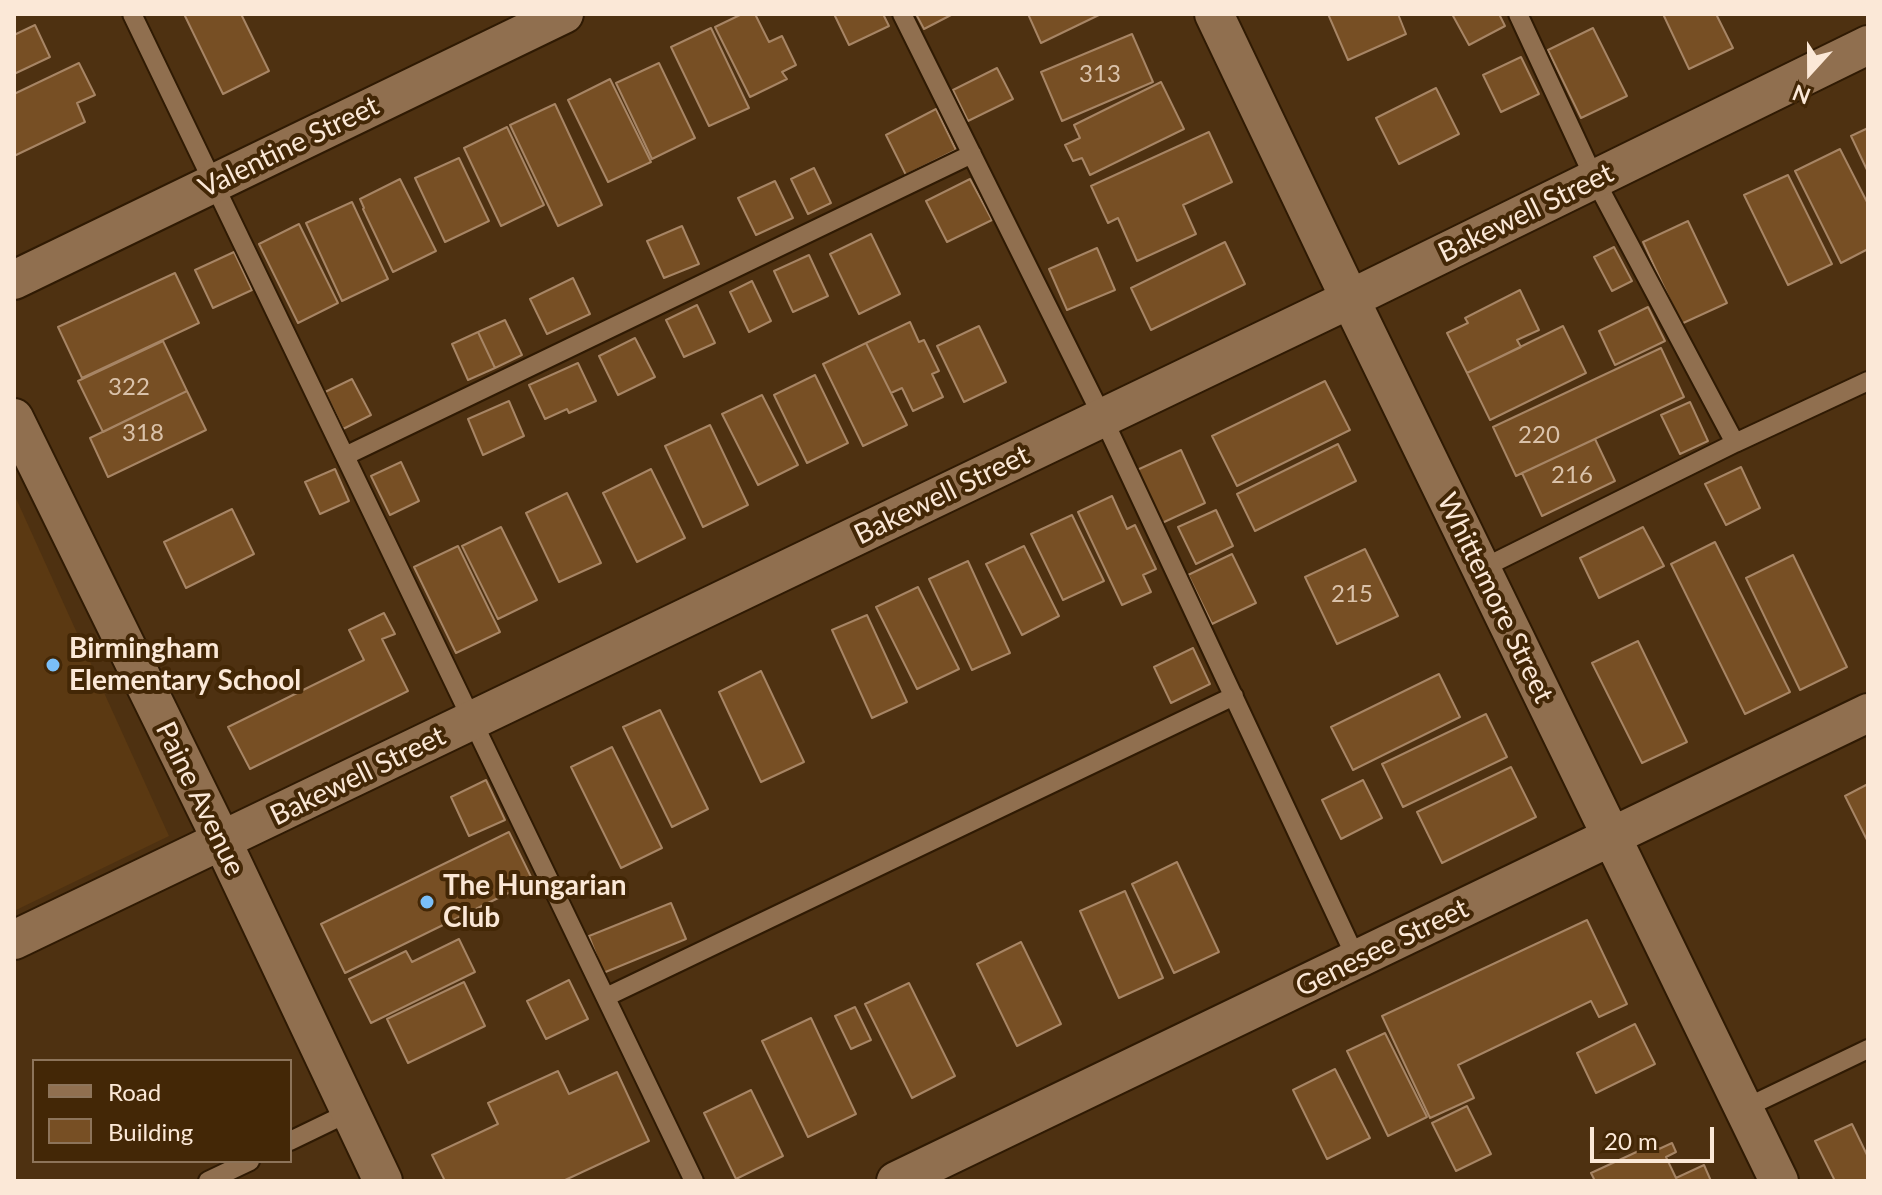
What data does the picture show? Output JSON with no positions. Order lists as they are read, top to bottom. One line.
{"streets":{"street":["Valentine Street","Bakewell Street","Whittemore Street","Paine Avenue","Genesee Street"]},"crossings":[["Bakewell Street","Whittemore Street"],["Bakewell Street","Paine Avenue"],["Whittemore Street","Genesee Street"]],"places":["Birmingham Elementary School","The Hungarian Club"],"house_numbers":["313","322","318","220","216","215"],"legend":["Road","Building"],"scale_bar":"20 m","north":"bottom"}
